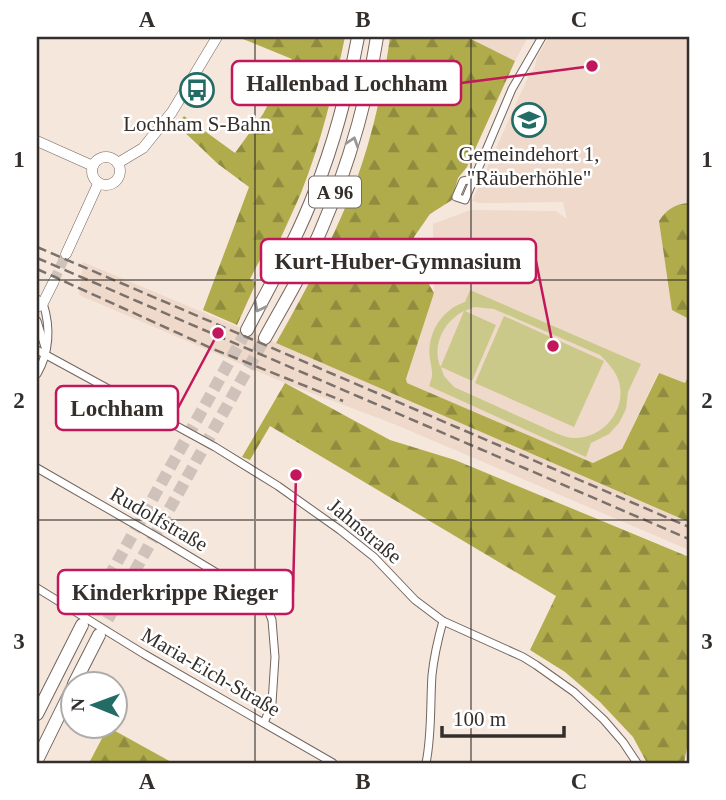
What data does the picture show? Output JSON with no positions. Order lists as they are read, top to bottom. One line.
{"streets":{"highway":["A 96"],"street":["Rudolfstraße","Jahnstraße","Maria-Eich-Straße"]},"crossings":[["Rudolfstraße","Maria-Eich-Straße"]],"places":{"other":["Hallenbad Lochham","Lochham","Kurt-Huber-Gymnasium","Kinderkrippe Rieger"],"bus stop":["Lochham S-Bahn"],"school or university":["Gemeindehort 1, \"Räuberhöhle\""]},"scale_bar":"100 m","north":"left","grid":{"columns":["A","B","C"],"rows":["1","2","3"]}}
